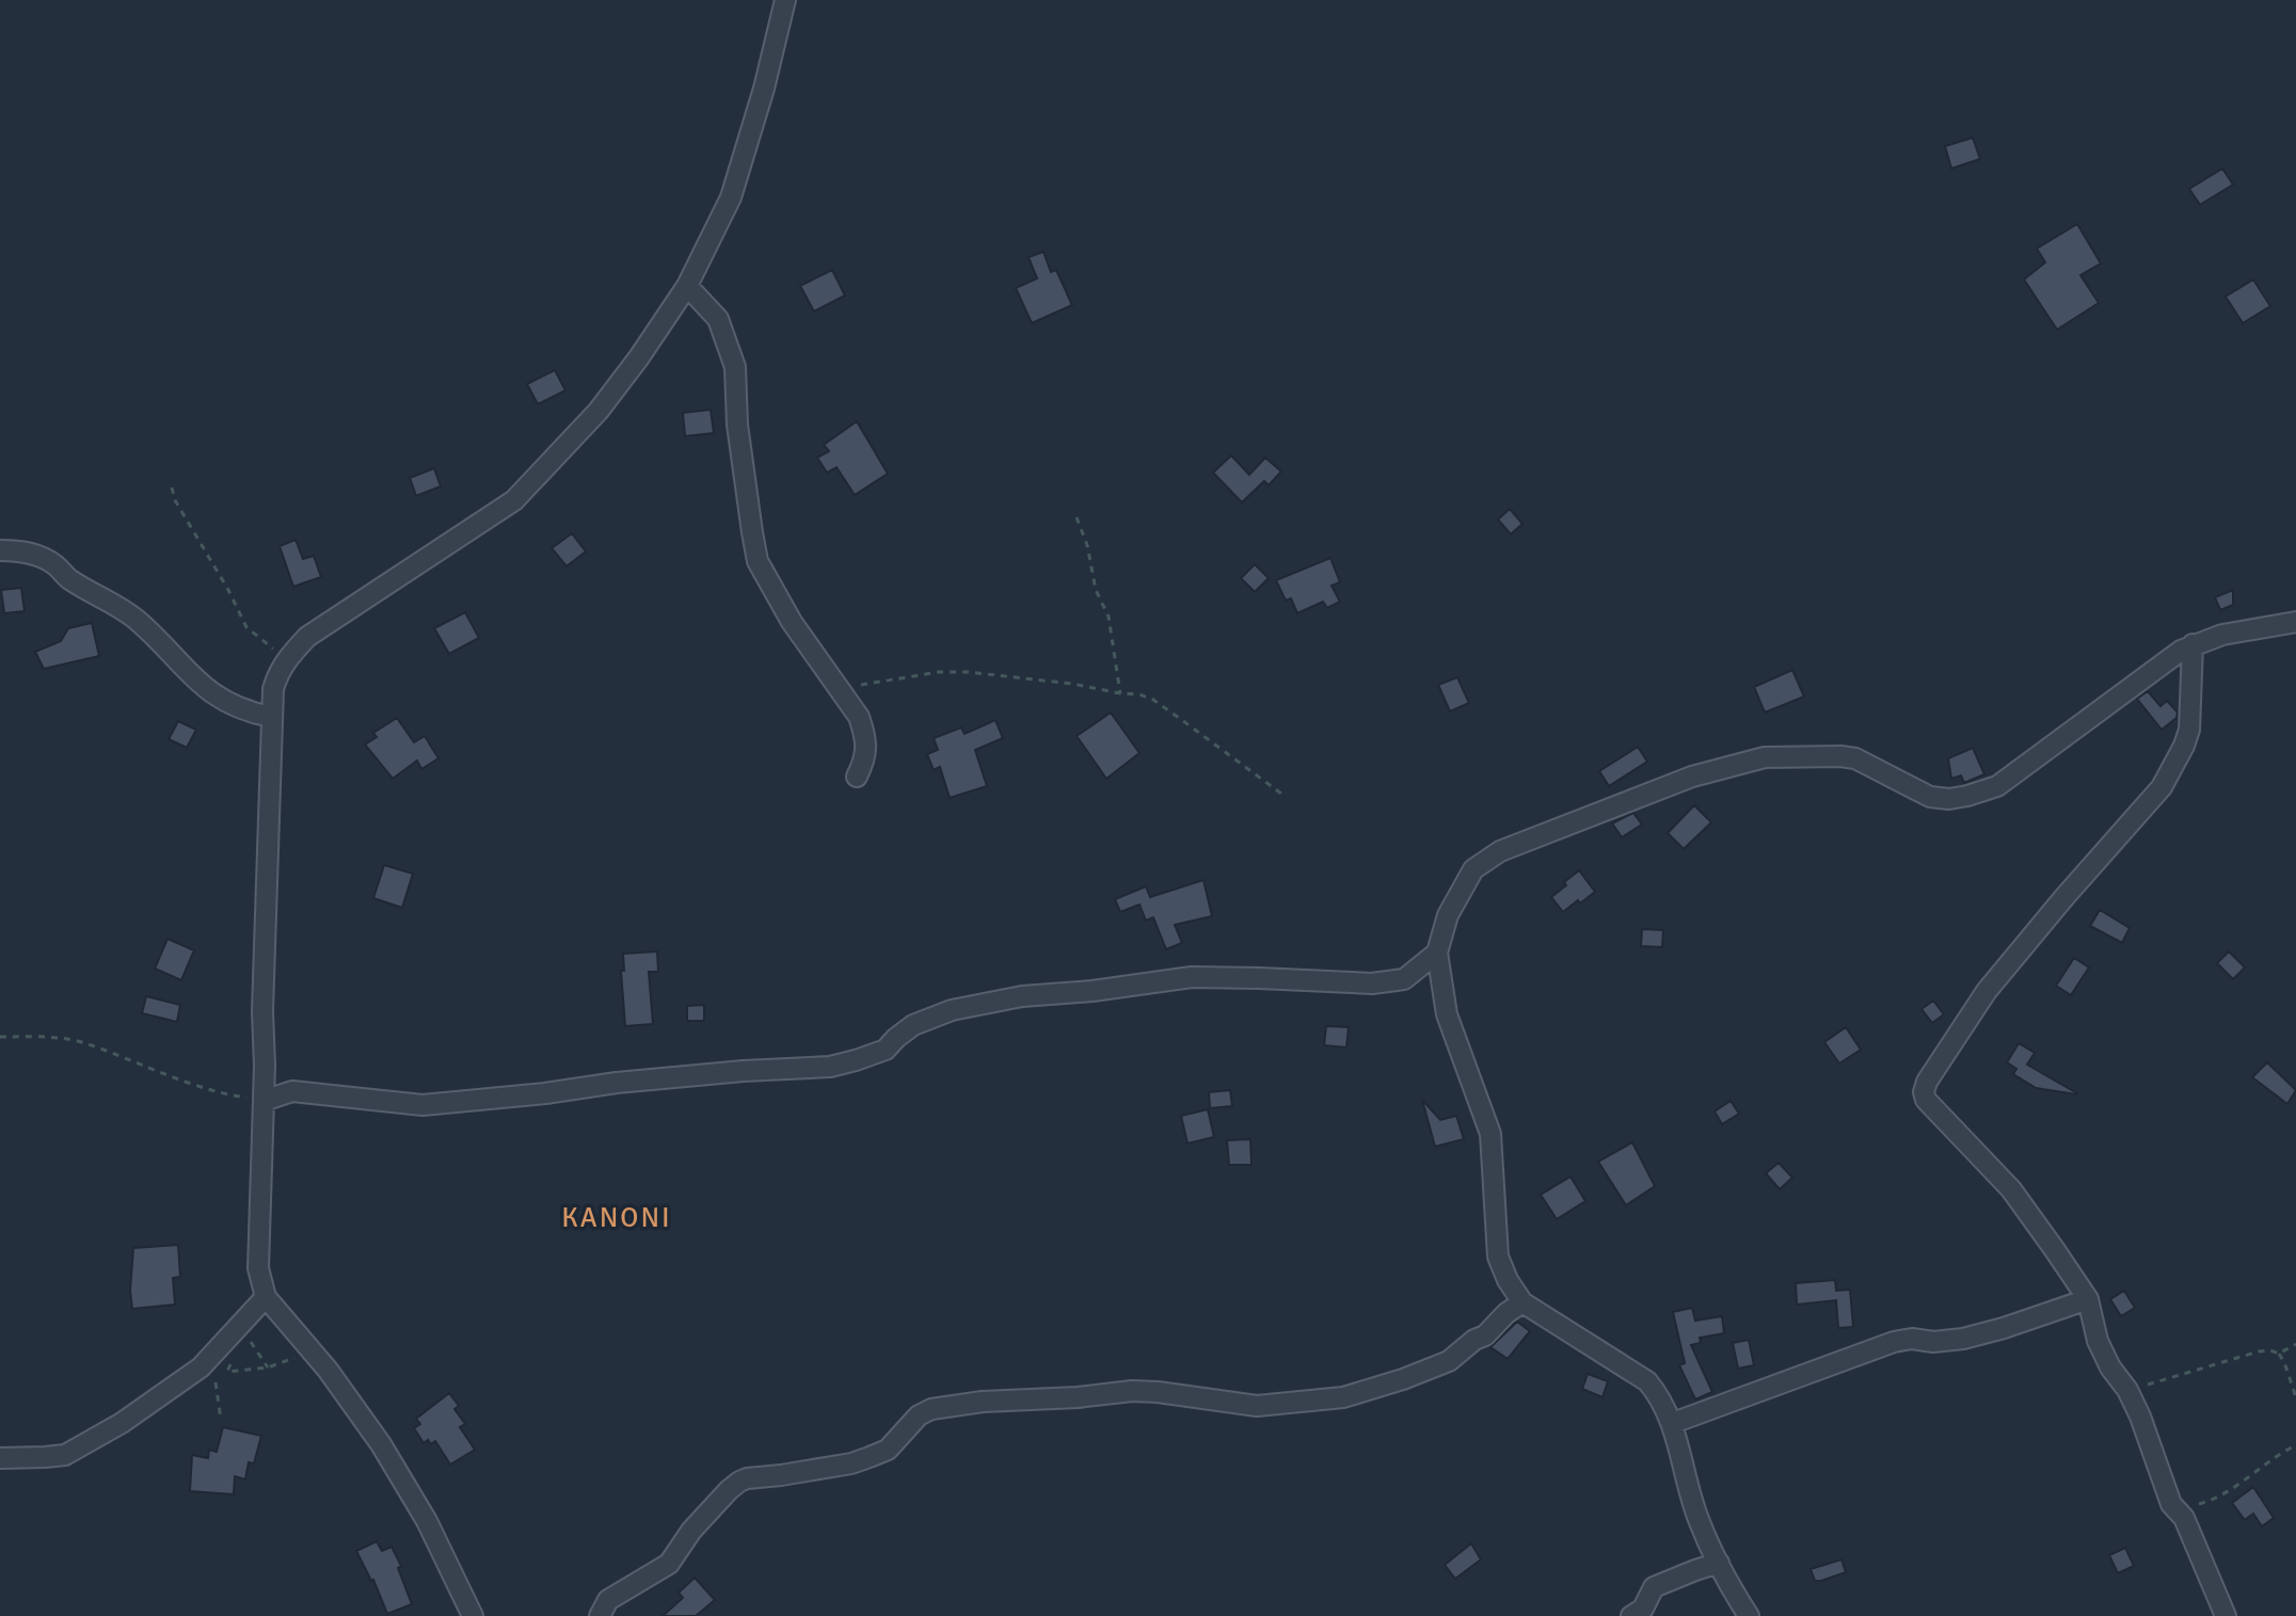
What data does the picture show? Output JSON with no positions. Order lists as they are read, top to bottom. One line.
{"districts":["KANONI"]}
